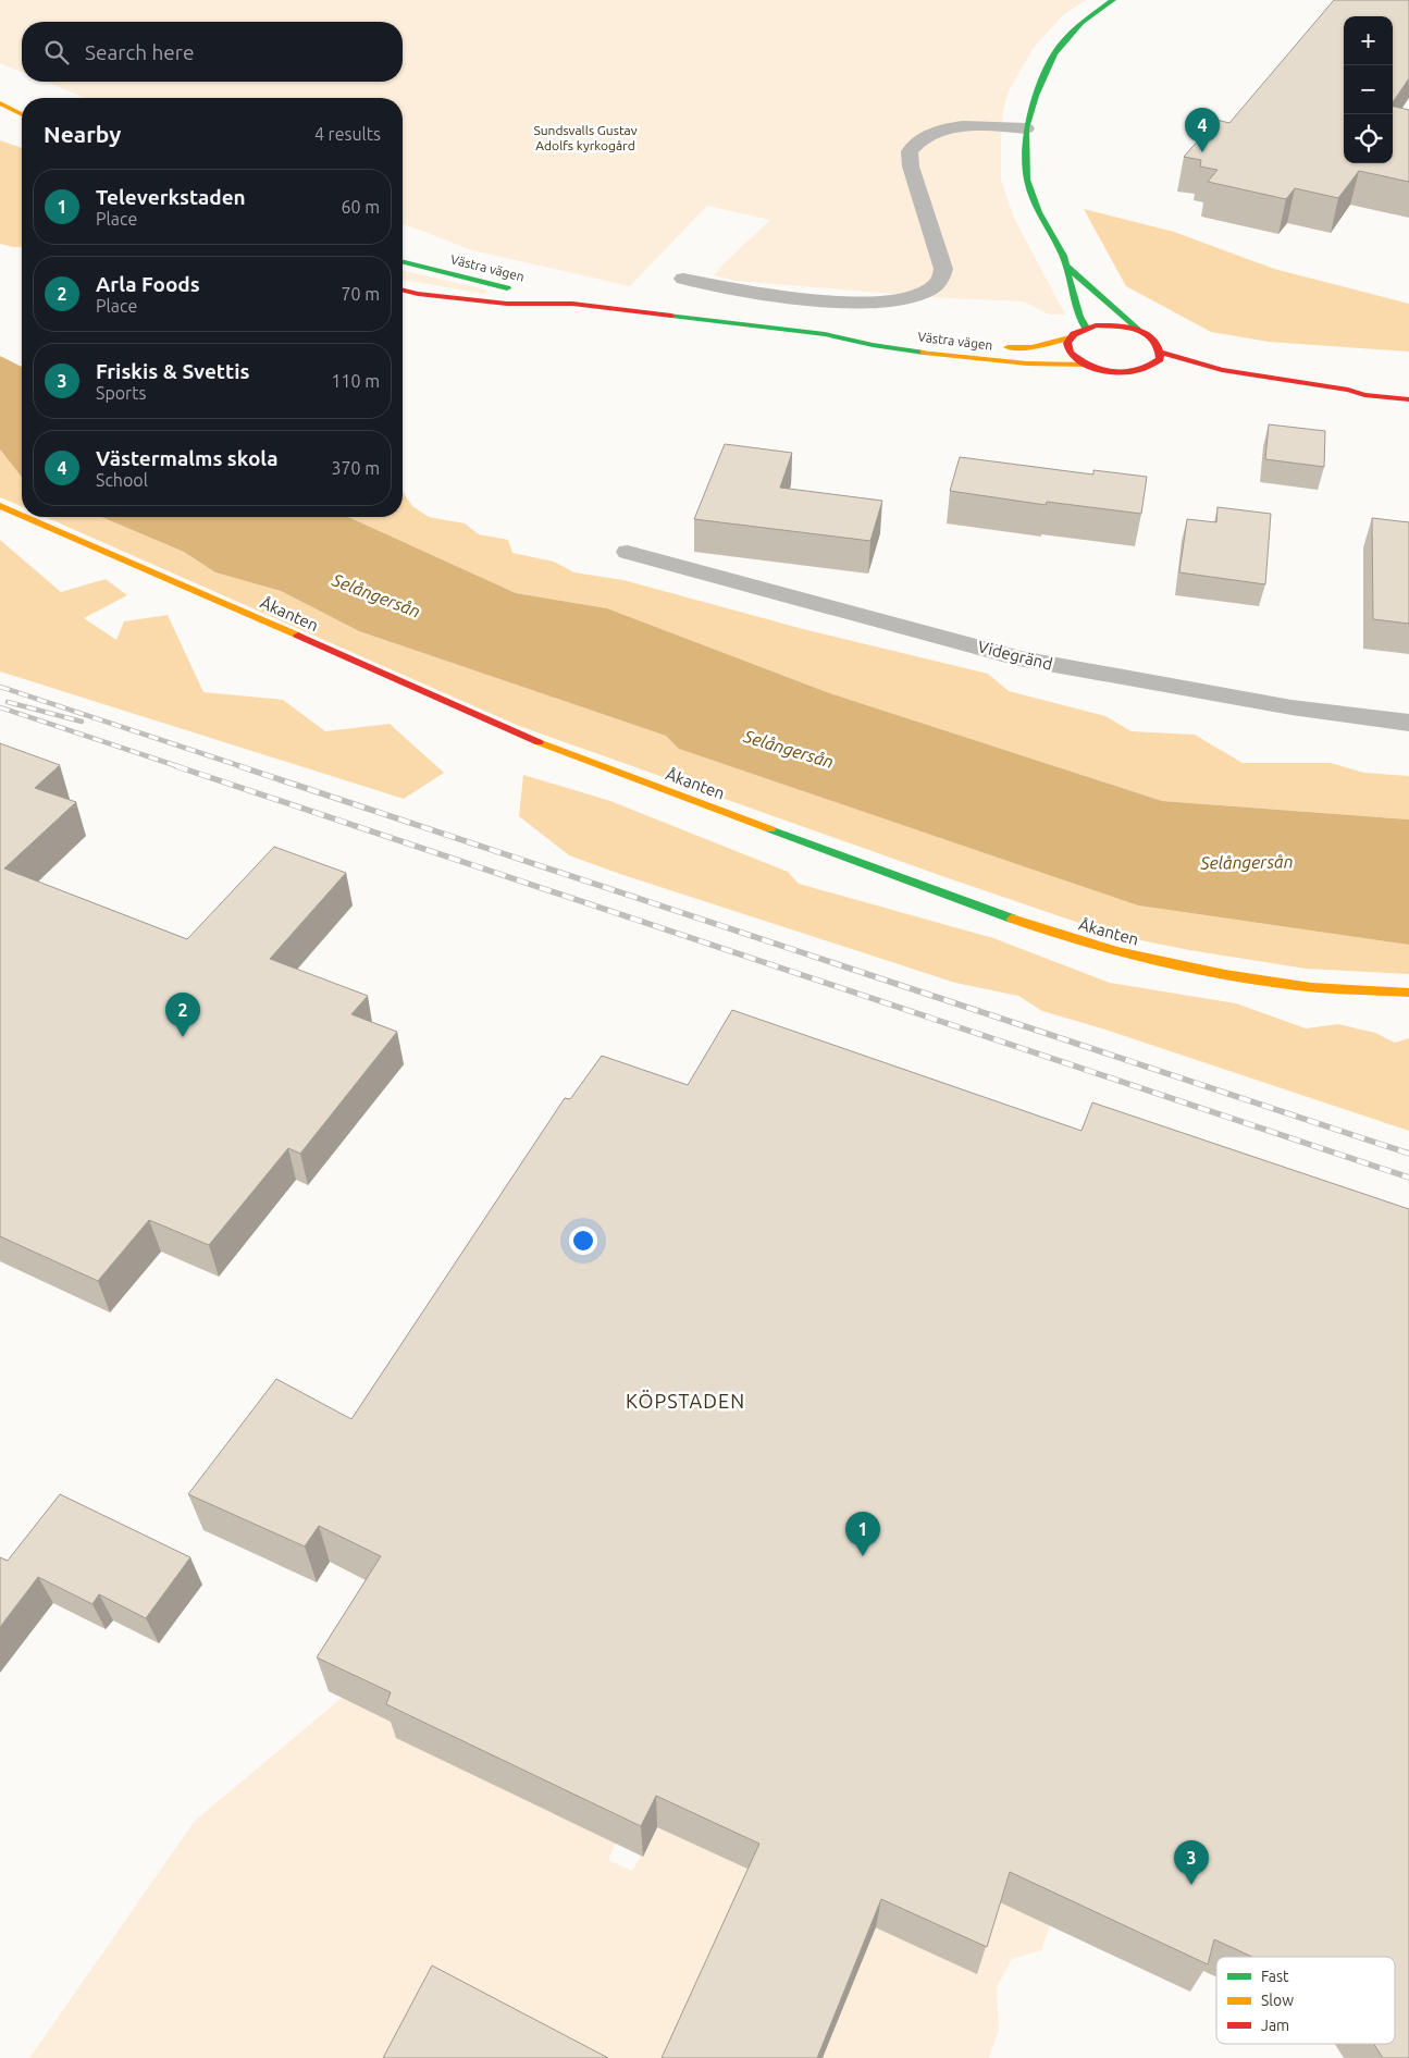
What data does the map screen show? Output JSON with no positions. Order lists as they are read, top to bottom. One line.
{"streets":{"street":["Västra vägen","Åkanten","Videgränd"]},"districts":["KÖPSTADEN"],"water":["Selångersån"],"parks":["Sundsvalls Gustav Adolfs kyrkogård"],"legend":["Fast","Slow","Jam"],"page":{"map_buttons":["+","−"],"search":"Search here","heading":["Nearby","4 results"],"pins":["4","2","1","3"],"list":[{"mark":"1","name":"Televerkstaden","note":"Place","value":"60 m"},{"mark":"2","name":"Arla Foods","note":"Place","value":"70 m"},{"mark":"3","name":"Friskis & Svettis","note":"Sports","value":"110 m"},{"mark":"4","name":"Västermalms skola","note":"School","value":"370 m"}]}}
